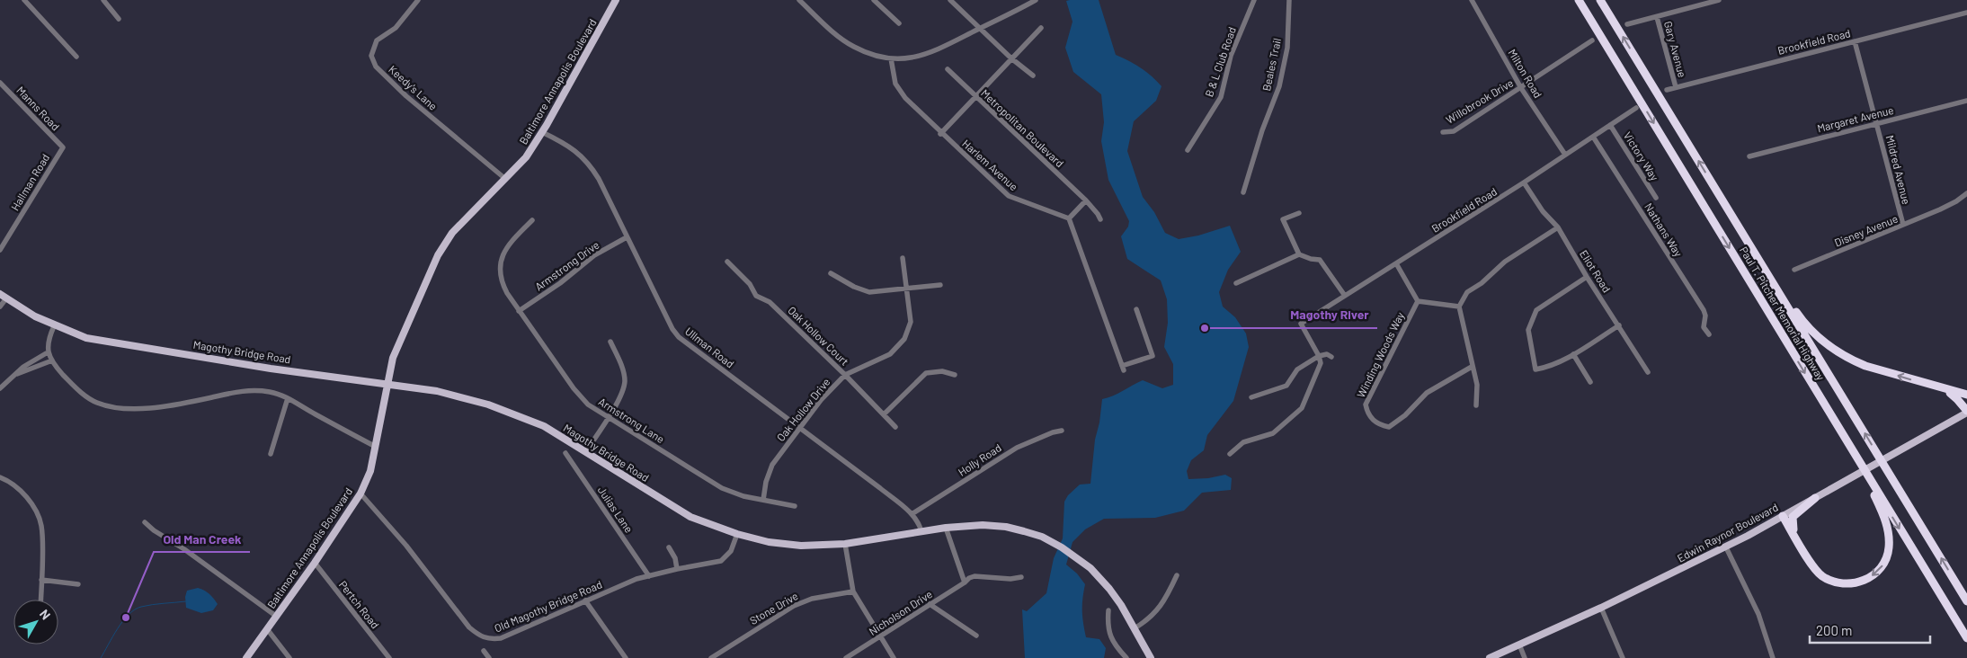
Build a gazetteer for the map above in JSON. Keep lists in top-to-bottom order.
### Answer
{
  "streets": {
    "highway": ["Paul T. Pitcher Memorial Highway"],
    "main road": ["Baltimore Annapolis Boulevard", "Magothy Bridge Road", "Edwin Raynor Boulevard"],
    "street": [
      "Brookfield Road",
      "Gary Avenue",
      "B & L Club Road",
      "Beales Trail",
      "Milton Road",
      "Keedy's Lane",
      "Willobrook Drive",
      "Manns Road",
      "Margaret Avenue",
      "Metropolitan Boulevard",
      "Victory Way",
      "Harlem Avenue",
      "Mildred Avenue",
      "Hallman Road",
      "Nathans Way",
      "Disney Avenue",
      "Armstrong Drive",
      "Eliot Road",
      "Oak Hollow Court",
      "Ullman Road",
      "Winding Woods Way",
      "Oak Hollow Drive",
      "Armstrong Lane",
      "Holly Road",
      "Julias Lane",
      "Pertch Road",
      "Old Magothy Bridge Road",
      "Stone Drive",
      "Nicholson Drive"
    ]
  },
  "crossings": [
    ["Brookfield Road", "Gary Avenue"],
    ["Brookfield Road", "Milton Road"],
    ["Brookfield Road", "Victory Way"],
    ["Brookfield Road", "Mildred Avenue"],
    ["Brookfield Road", "Nathans Way"],
    ["Brookfield Road", "Eliot Road"],
    ["Milton Road", "Willobrook Drive"],
    ["Baltimore Annapolis Boulevard", "Keedy's Lane"],
    ["Baltimore Annapolis Boulevard", "Ullman Road"],
    ["Baltimore Annapolis Boulevard", "Magothy Bridge Road"],
    ["Baltimore Annapolis Boulevard", "Pertch Road"],
    ["Baltimore Annapolis Boulevard", "Old Magothy Bridge Road"],
    ["Manns Road", "Hallman Road"],
    ["Margaret Avenue", "Mildred Avenue"],
    ["Mildred Avenue", "Disney Avenue"],
    ["Armstrong Drive", "Ullman Road"],
    ["Armstrong Drive", "Armstrong Lane"],
    ["Oak Hollow Court", "Oak Hollow Drive"],
    ["Ullman Road", "Magothy Bridge Road"],
    ["Ullman Road", "Oak Hollow Drive"],
    ["Ullman Road", "Holly Road"],
    ["Magothy Bridge Road", "Old Magothy Bridge Road"],
    ["Oak Hollow Drive", "Armstrong Lane"],
    ["Julias Lane", "Old Magothy Bridge Road"]
  ],
  "places": ["Magothy River", "Old Man Creek"],
  "scale_bar": "200 m",
  "north": "top right"
}
